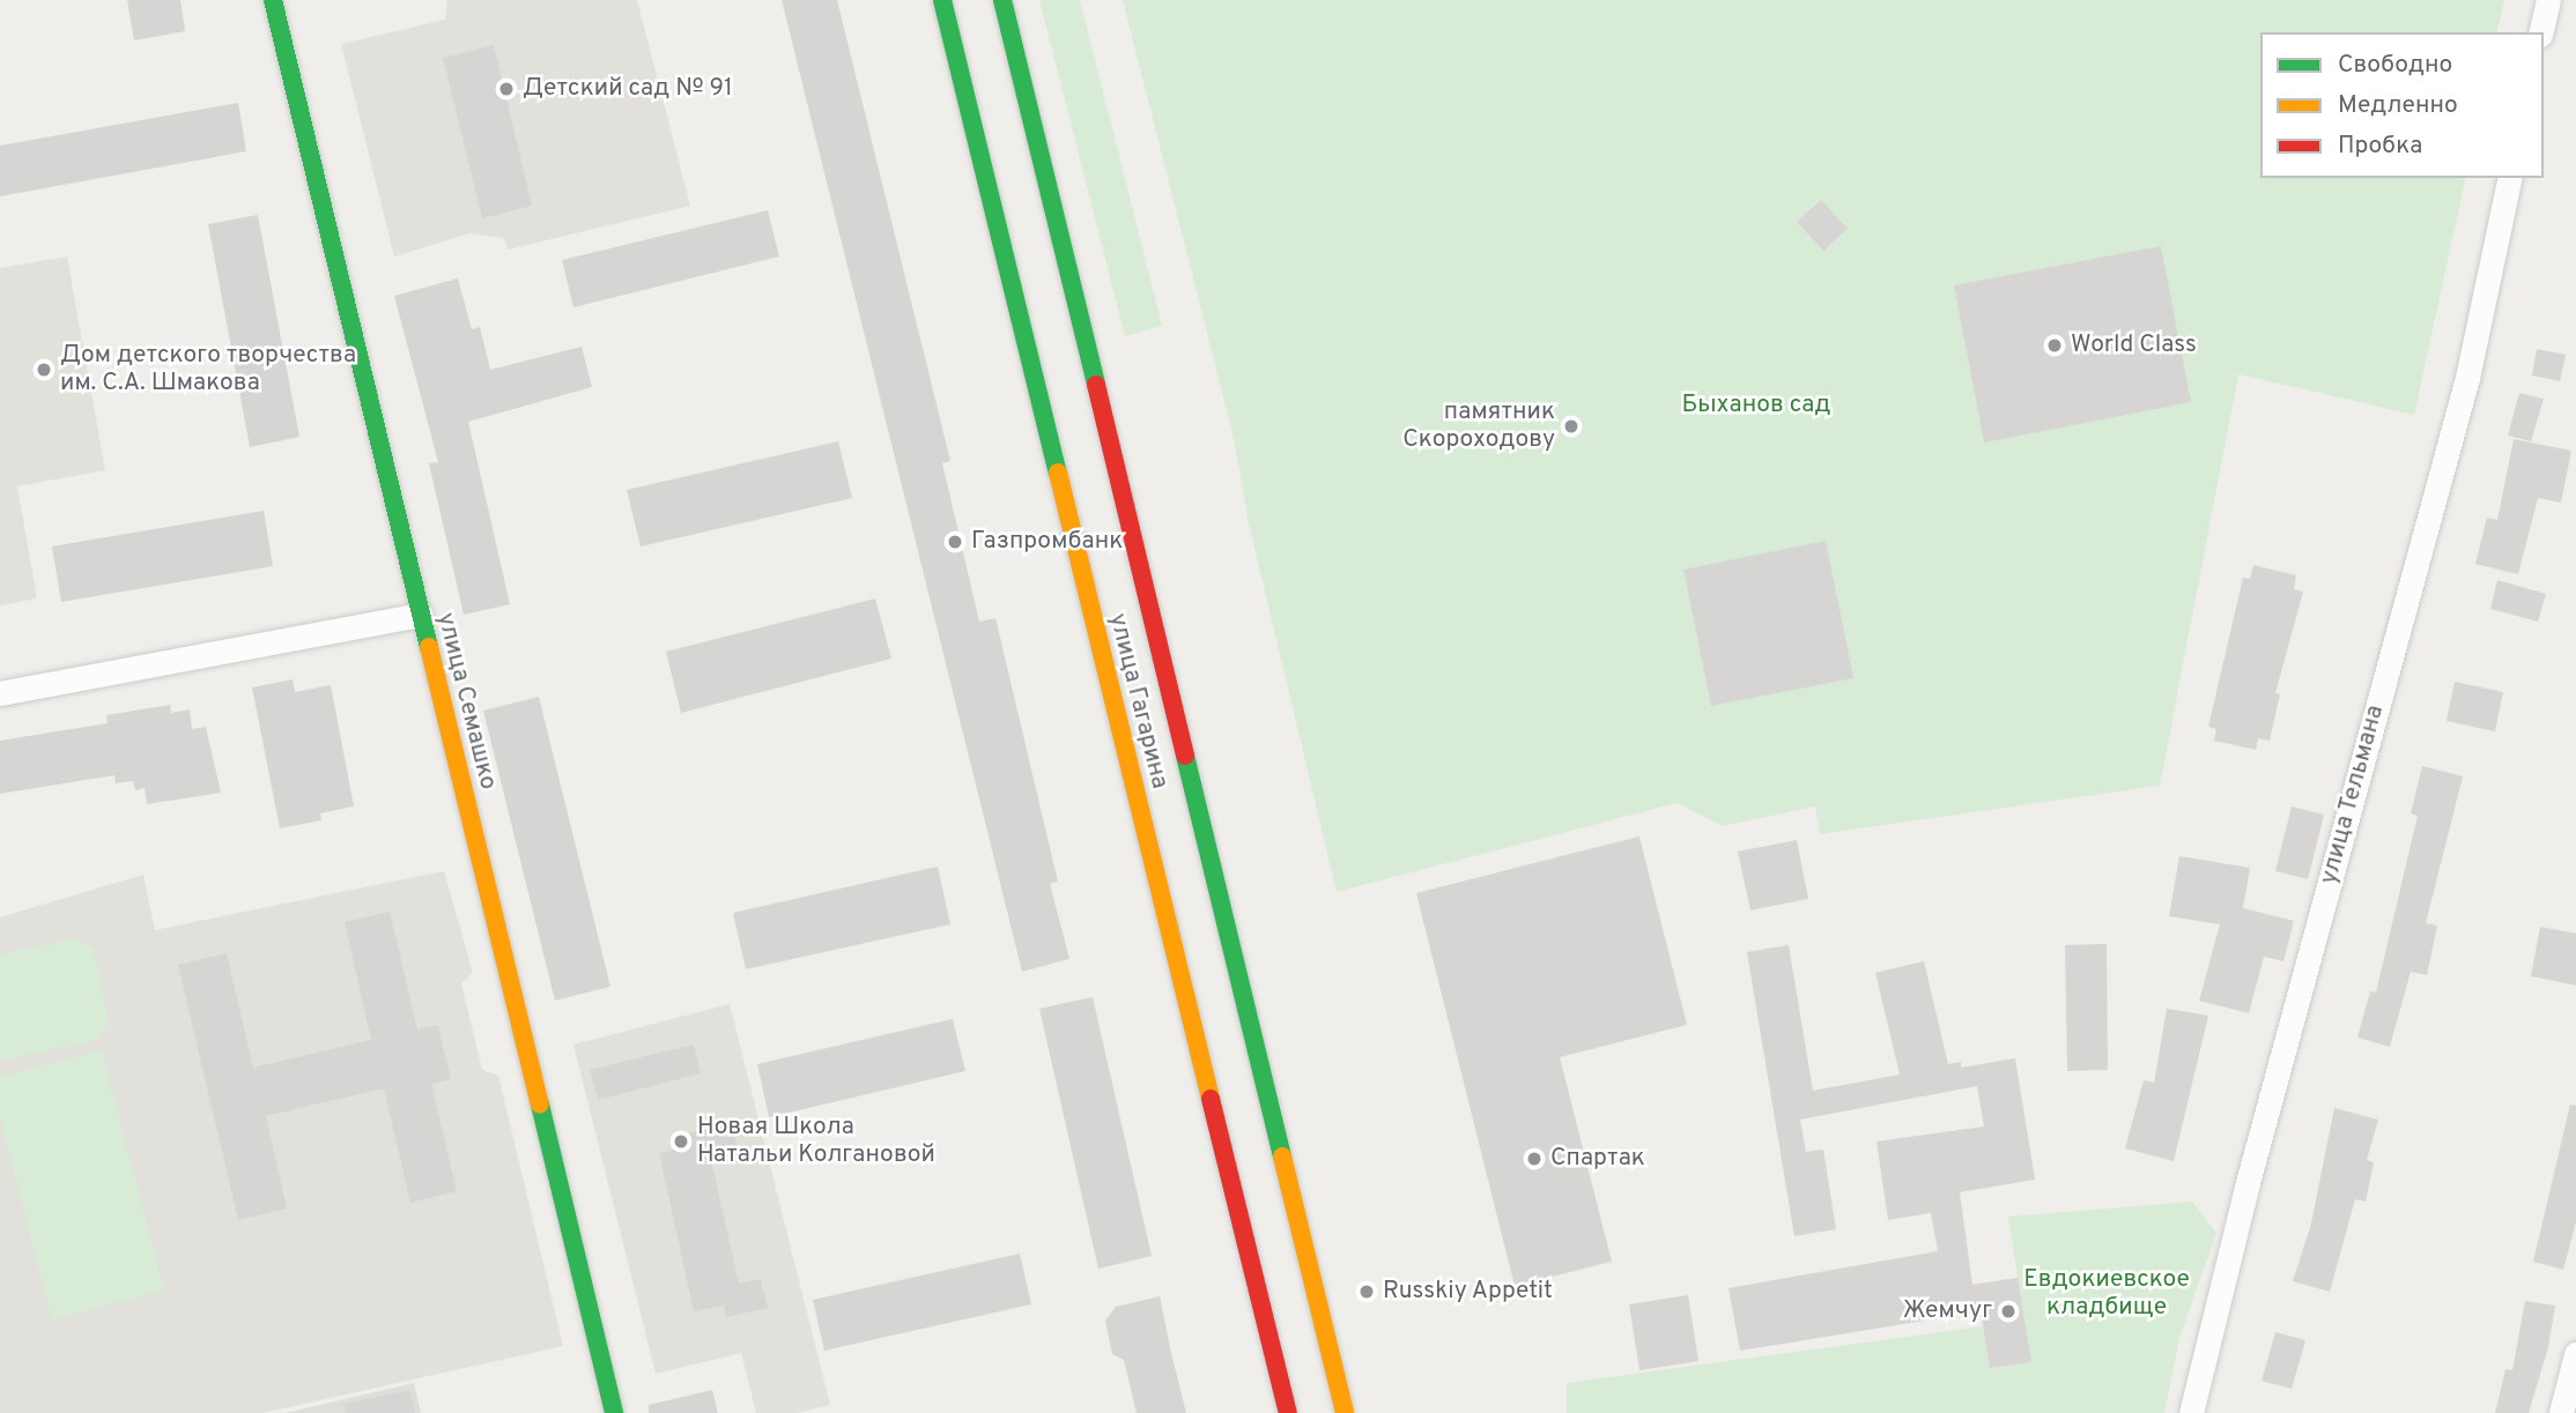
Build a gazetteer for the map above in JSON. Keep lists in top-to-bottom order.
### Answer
{
  "streets": {
    "main road": ["улица Семашко", "улица Гагарина"],
    "street": ["улица Тельмана"]
  },
  "parks": ["Быханов сад", "Евдокиевское кладбище"],
  "places": [
    "Детский сад № 91",
    "World Class",
    "Дом детского творчества им. С.А. Шмакова",
    "памятник Скороходову",
    "Газпромбанк",
    "Новая Школа Натальи Колгановой",
    "Спартак",
    "Russkiy Appetit",
    "Жемчуг"
  ],
  "legend": ["Свободно", "Медленно", "Пробка"]
}
